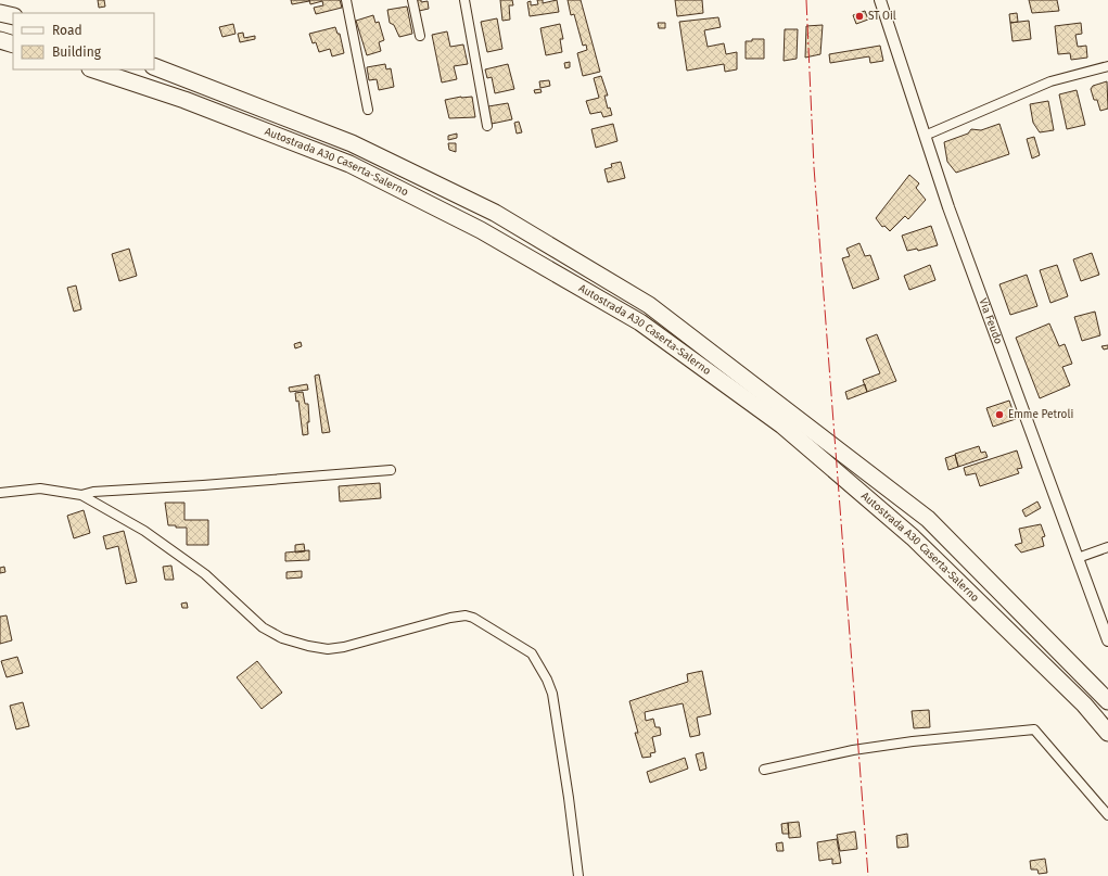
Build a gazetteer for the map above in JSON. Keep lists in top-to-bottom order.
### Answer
{
  "streets": {
    "highway": ["Autostrada A30 Caserta-Salerno"],
    "street": ["Via Feudo"]
  },
  "places": ["ST Oil", "Emme Petroli"],
  "legend": ["Road", "Building"]
}
